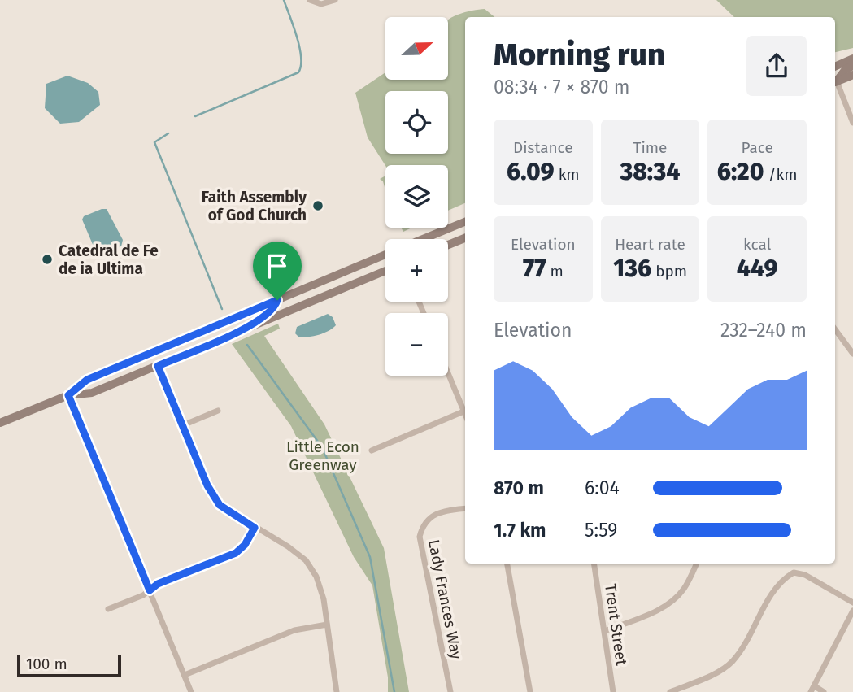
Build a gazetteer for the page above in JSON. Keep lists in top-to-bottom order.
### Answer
{
  "streets": {
    "street": ["Lady Frances Way", "Trent Street"]
  },
  "parks": ["Little Econ Greenway"],
  "places": ["Faith Assembly of God Church", "Catedral de Fe de ia Ultima"],
  "scale_bar": "100 m",
  "north": "right",
  "page": {
    "map_buttons": ["+", "−"],
    "heading": ["Morning run", "08:34 · 7 × 870 m"],
    "stats": [
      ["Distance", "6.09 km"],
      ["Time", "38:34"],
      ["Pace", "6:20 /km"],
      ["Elevation", "77 m"],
      ["Heart rate", "136 bpm"],
      ["kcal", "449"]
    ],
    "chart": ["Elevation", "232–240 m"],
    "list": [
      {
        "name": "870 m",
        "note": "6:04"
      },
      {
        "name": "1.7 km",
        "note": "5:59"
      }
    ],
    "scale": "100 m"
  }
}
